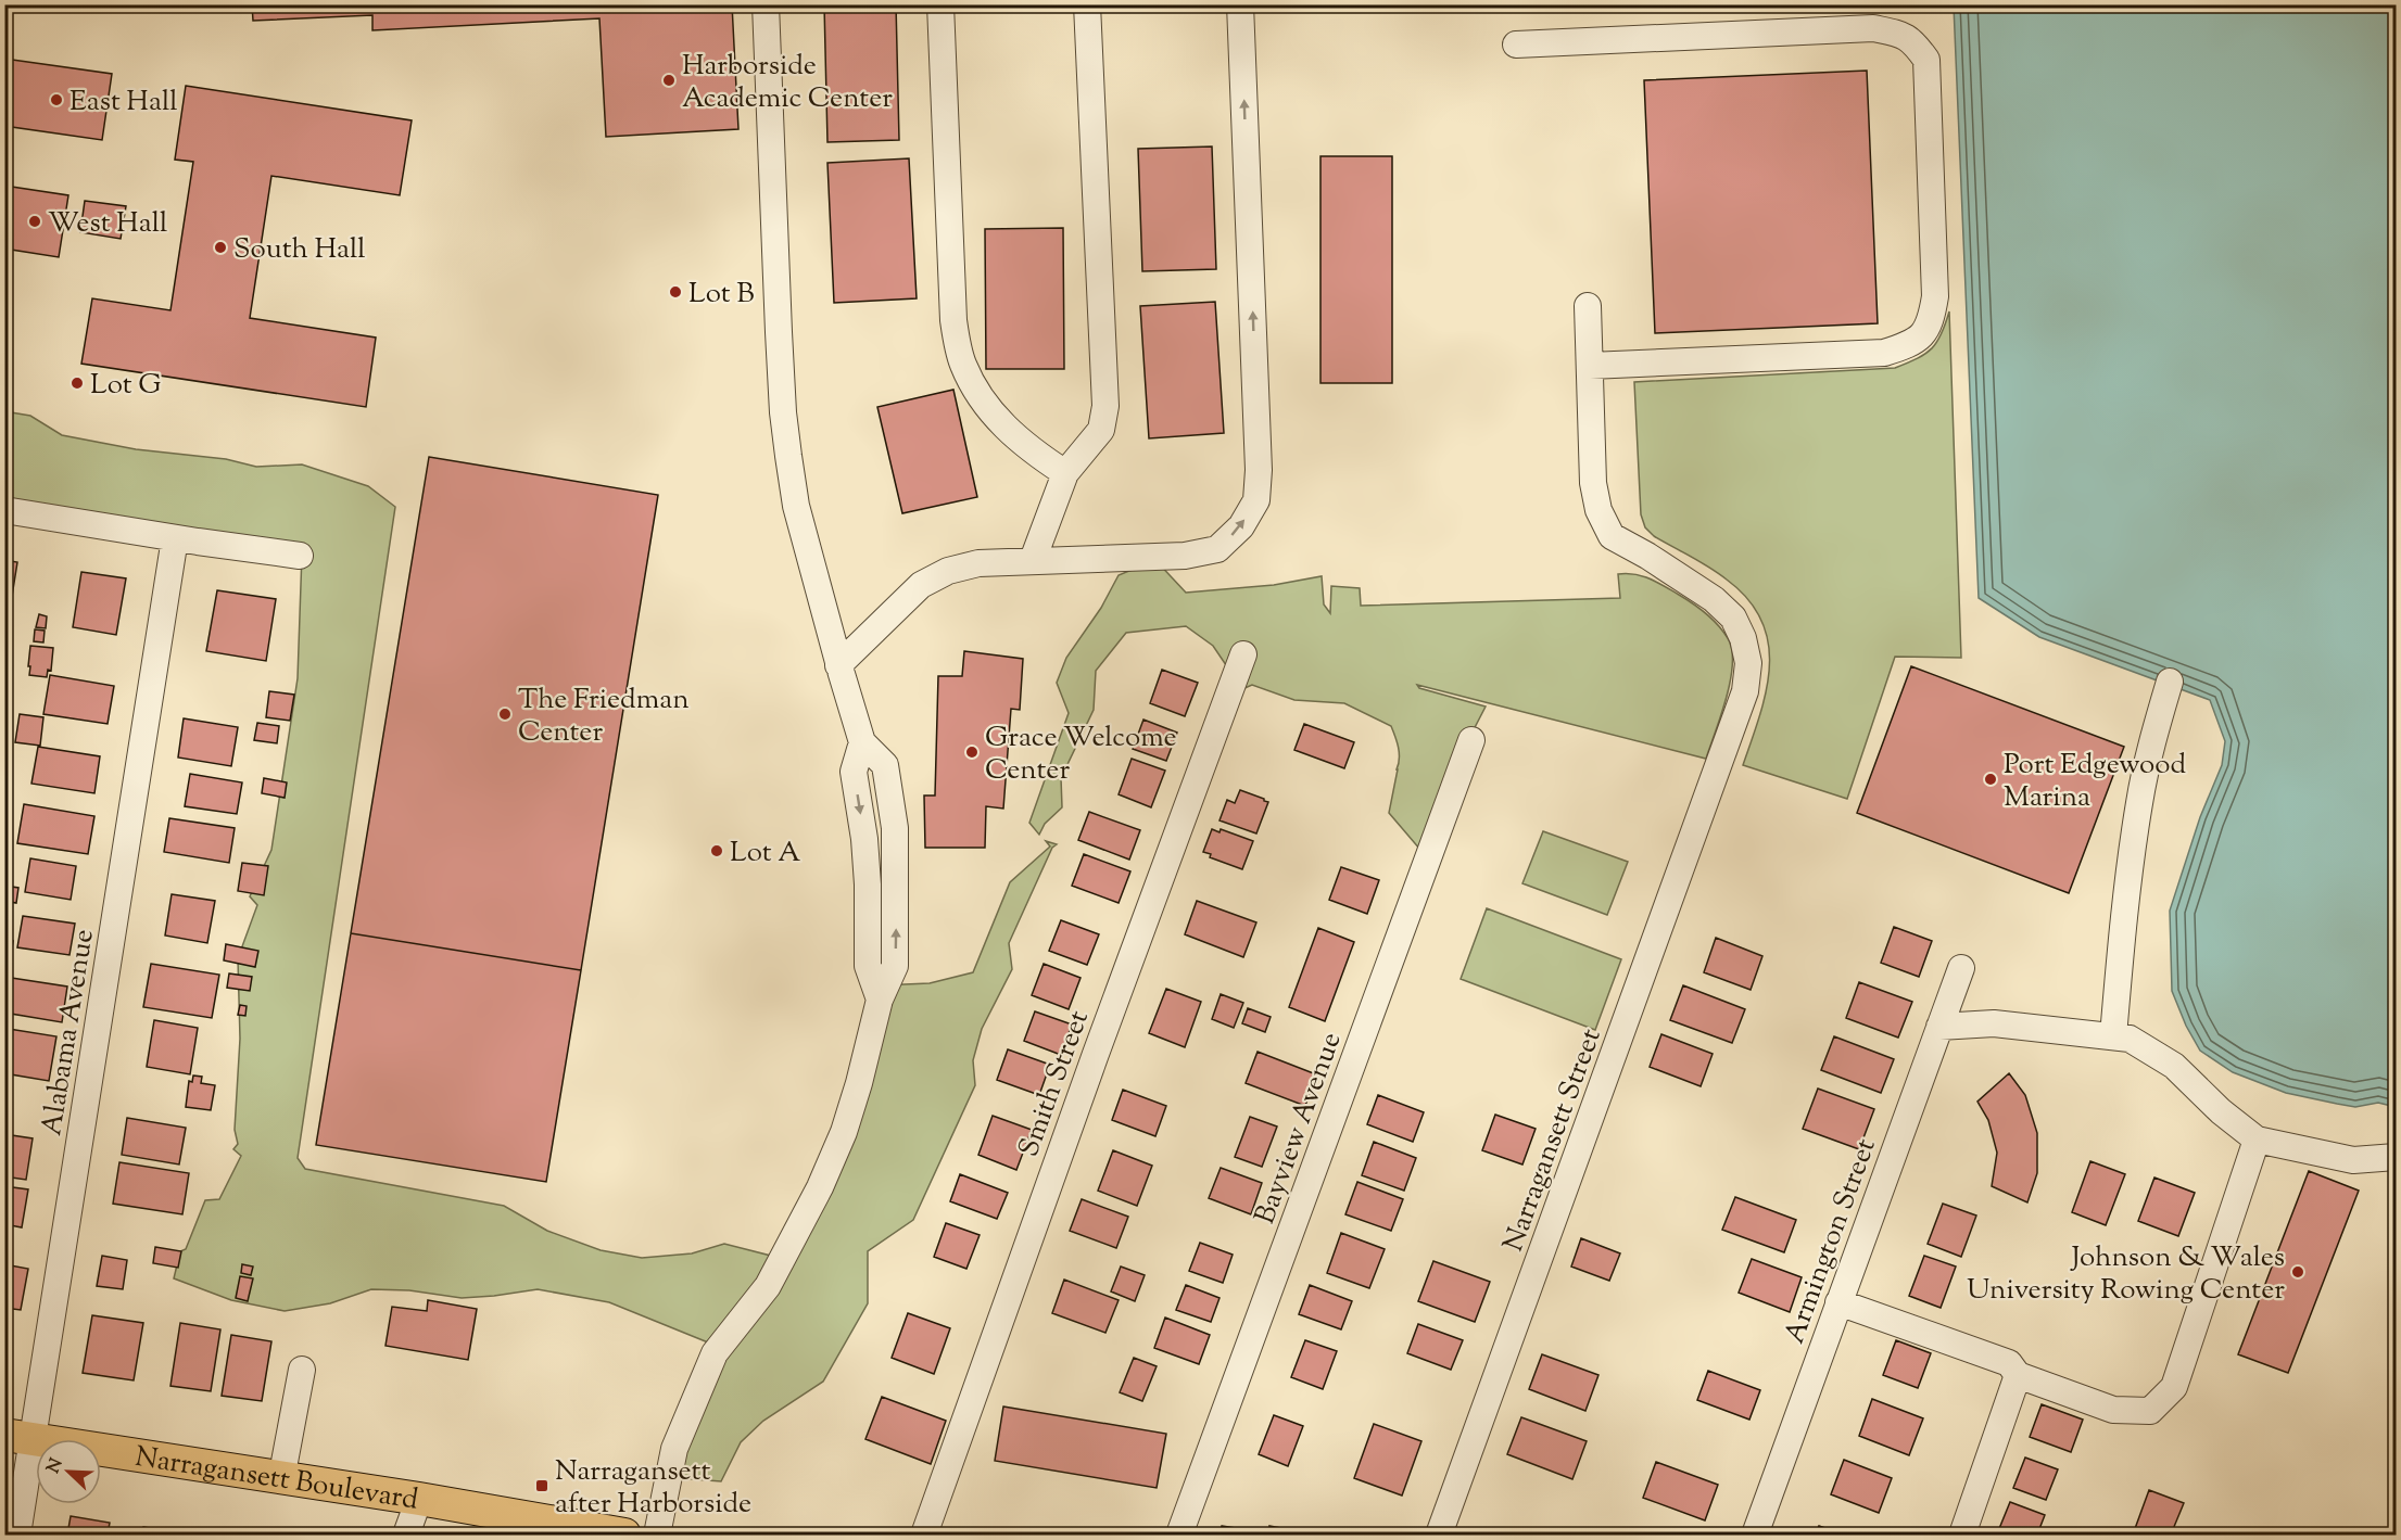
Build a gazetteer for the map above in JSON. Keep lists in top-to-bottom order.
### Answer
{
  "streets": {
    "main road": ["Narragansett Boulevard"],
    "street": [
      "Alabama Avenue",
      "Smith Street",
      "Bayview Avenue",
      "Narragansett Street",
      "Armington Street"
    ]
  },
  "crossings": [
    ["Alabama Avenue", "Narragansett Boulevard"]
  ],
  "places": {
    "other": [
      "Harborside Academic Center",
      "East Hall",
      "West Hall",
      "South Hall",
      "Lot B",
      "Lot G",
      "The Friedman Center",
      "Grace Welcome Center",
      "Port Edgewood Marina",
      "Lot A",
      "Johnson & Wales University Rowing Center"
    ],
    "transit": ["Narragansett after Harborside"]
  },
  "north": "top left"
}
